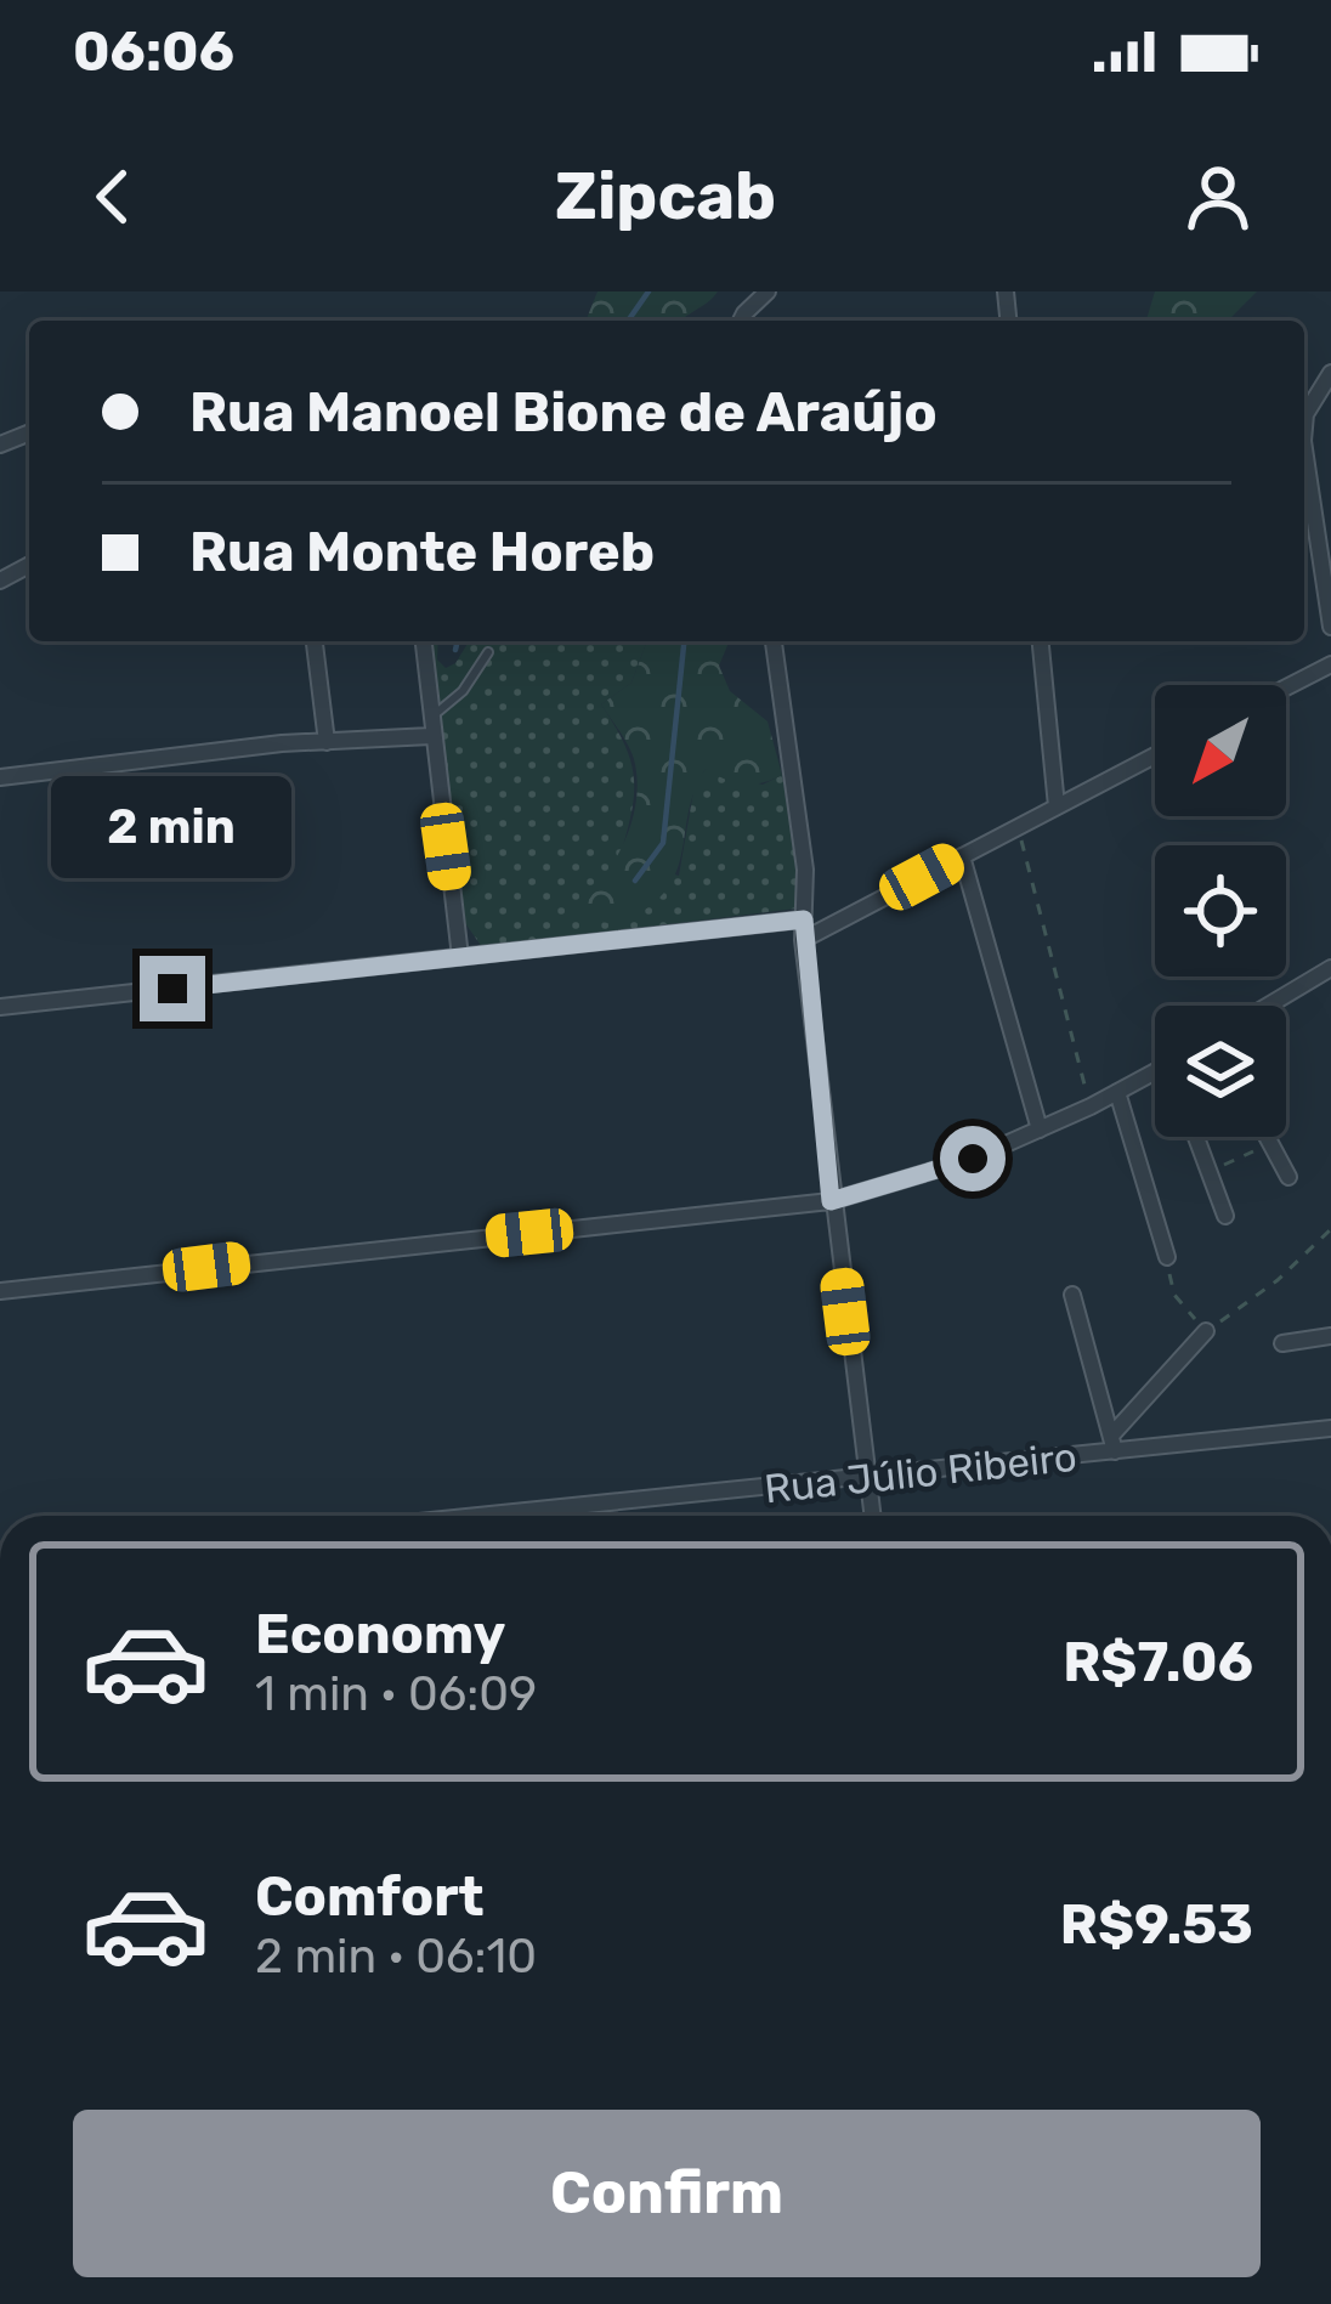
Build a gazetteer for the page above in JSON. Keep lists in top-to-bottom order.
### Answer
{
  "streets": {
    "street": ["Rua Júlio Ribeiro"]
  },
  "north": "bottom left",
  "page": {
    "status": "06:06",
    "header": "Zipcab",
    "banner": ["Rua Manoel Bione de Araújo", "Rua Monte Horeb"],
    "bubble": "2 min",
    "list": [
      {
        "name": "Economy",
        "note": "1 min · 06:09",
        "value": "R$7.06"
      },
      {
        "name": "Comfort",
        "note": "2 min · 06:10",
        "value": "R$9.53"
      }
    ],
    "buttons": "Confirm"
  }
}
